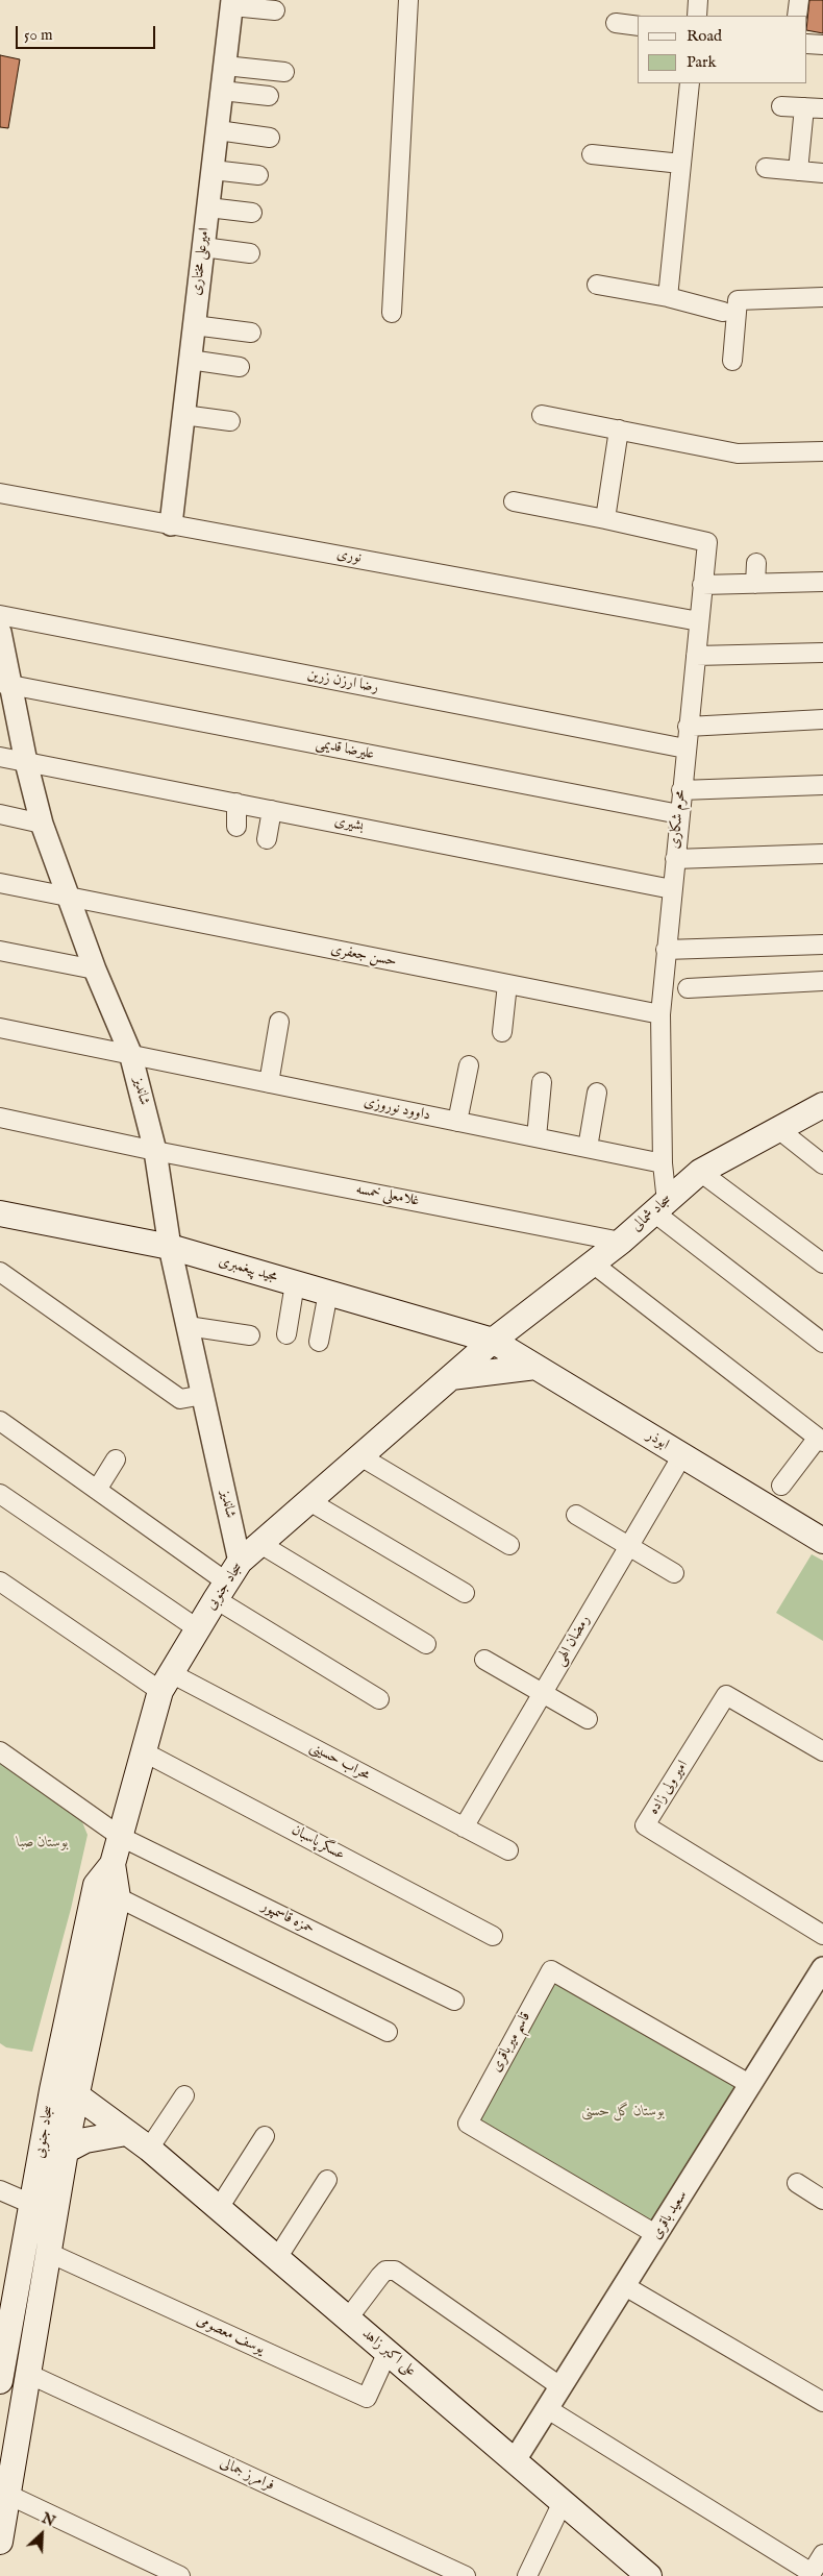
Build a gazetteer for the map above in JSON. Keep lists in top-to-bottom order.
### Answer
{
  "streets": {
    "main road": [
      "سجاد شمالی",
      "مجید پیغمبری",
      "ابوذر",
      "سجاد جنوبی",
      "علی اکبر زاهد"
    ],
    "street": [
      "امیرعلی مختاری",
      "نوری",
      "رضا ارزن زرین",
      "علیرضا قدیمی",
      "محرم شکاری",
      "بشیری",
      "حسن جعفری",
      "شاندیز",
      "داوود نوروزی",
      "غلامعلی خمسه",
      "رمضان الهی",
      "محراب حسینی",
      "امیر ولی زاده",
      "عسگر پاسبان",
      "حمزه قاسمپور",
      "قاسم میرباقری",
      "سعید باقری",
      "یوسف معصومی",
      "فرامرز جمالی"
    ]
  },
  "crossings": [
    ["امیرعلی مختاری", "نوری"],
    ["نوری", "محرم شکاری"],
    ["رضا ارزن زرین", "محرم شکاری"],
    ["علیرضا قدیمی", "محرم شکاری"],
    ["علیرضا قدیمی", "شاندیز"],
    ["محرم شکاری", "بشیری"],
    ["محرم شکاری", "حسن جعفری"],
    ["محرم شکاری", "داوود نوروزی"],
    ["محرم شکاری", "سجاد شمالی"],
    ["بشیری", "شاندیز"],
    ["حسن جعفری", "شاندیز"],
    ["شاندیز", "داوود نوروزی"],
    ["شاندیز", "غلامعلی خمسه"],
    ["شاندیز", "مجید پیغمبری"],
    ["شاندیز", "سجاد جنوبی"],
    ["غلامعلی خمسه", "سجاد شمالی"],
    ["سجاد شمالی", "مجید پیغمبری"],
    ["سجاد شمالی", "ابوذر"],
    ["سجاد شمالی", "سجاد جنوبی"],
    ["مجید پیغمبری", "ابوذر"],
    ["مجید پیغمبری", "سجاد جنوبی"],
    ["ابوذر", "سجاد جنوبی"],
    ["ابوذر", "رمضان الهی"],
    ["سجاد جنوبی", "محراب حسینی"],
    ["سجاد جنوبی", "عسگر پاسبان"],
    ["سجاد جنوبی", "حمزه قاسمپور"],
    ["سجاد جنوبی", "یوسف معصومی"],
    ["سجاد جنوبی", "علی اکبر زاهد"],
    ["سجاد جنوبی", "فرامرز جمالی"],
    ["رمضان الهی", "محراب حسینی"],
    ["قاسم میرباقری", "سعید باقری"],
    ["سعید باقری", "علی اکبر زاهد"],
    ["یوسف معصومی", "علی اکبر زاهد"]
  ],
  "parks": ["بوستان صبا", "بوستان گل حسنی"],
  "legend": ["Road", "Park"],
  "scale_bar": "50 m",
  "north": "top right"
}
